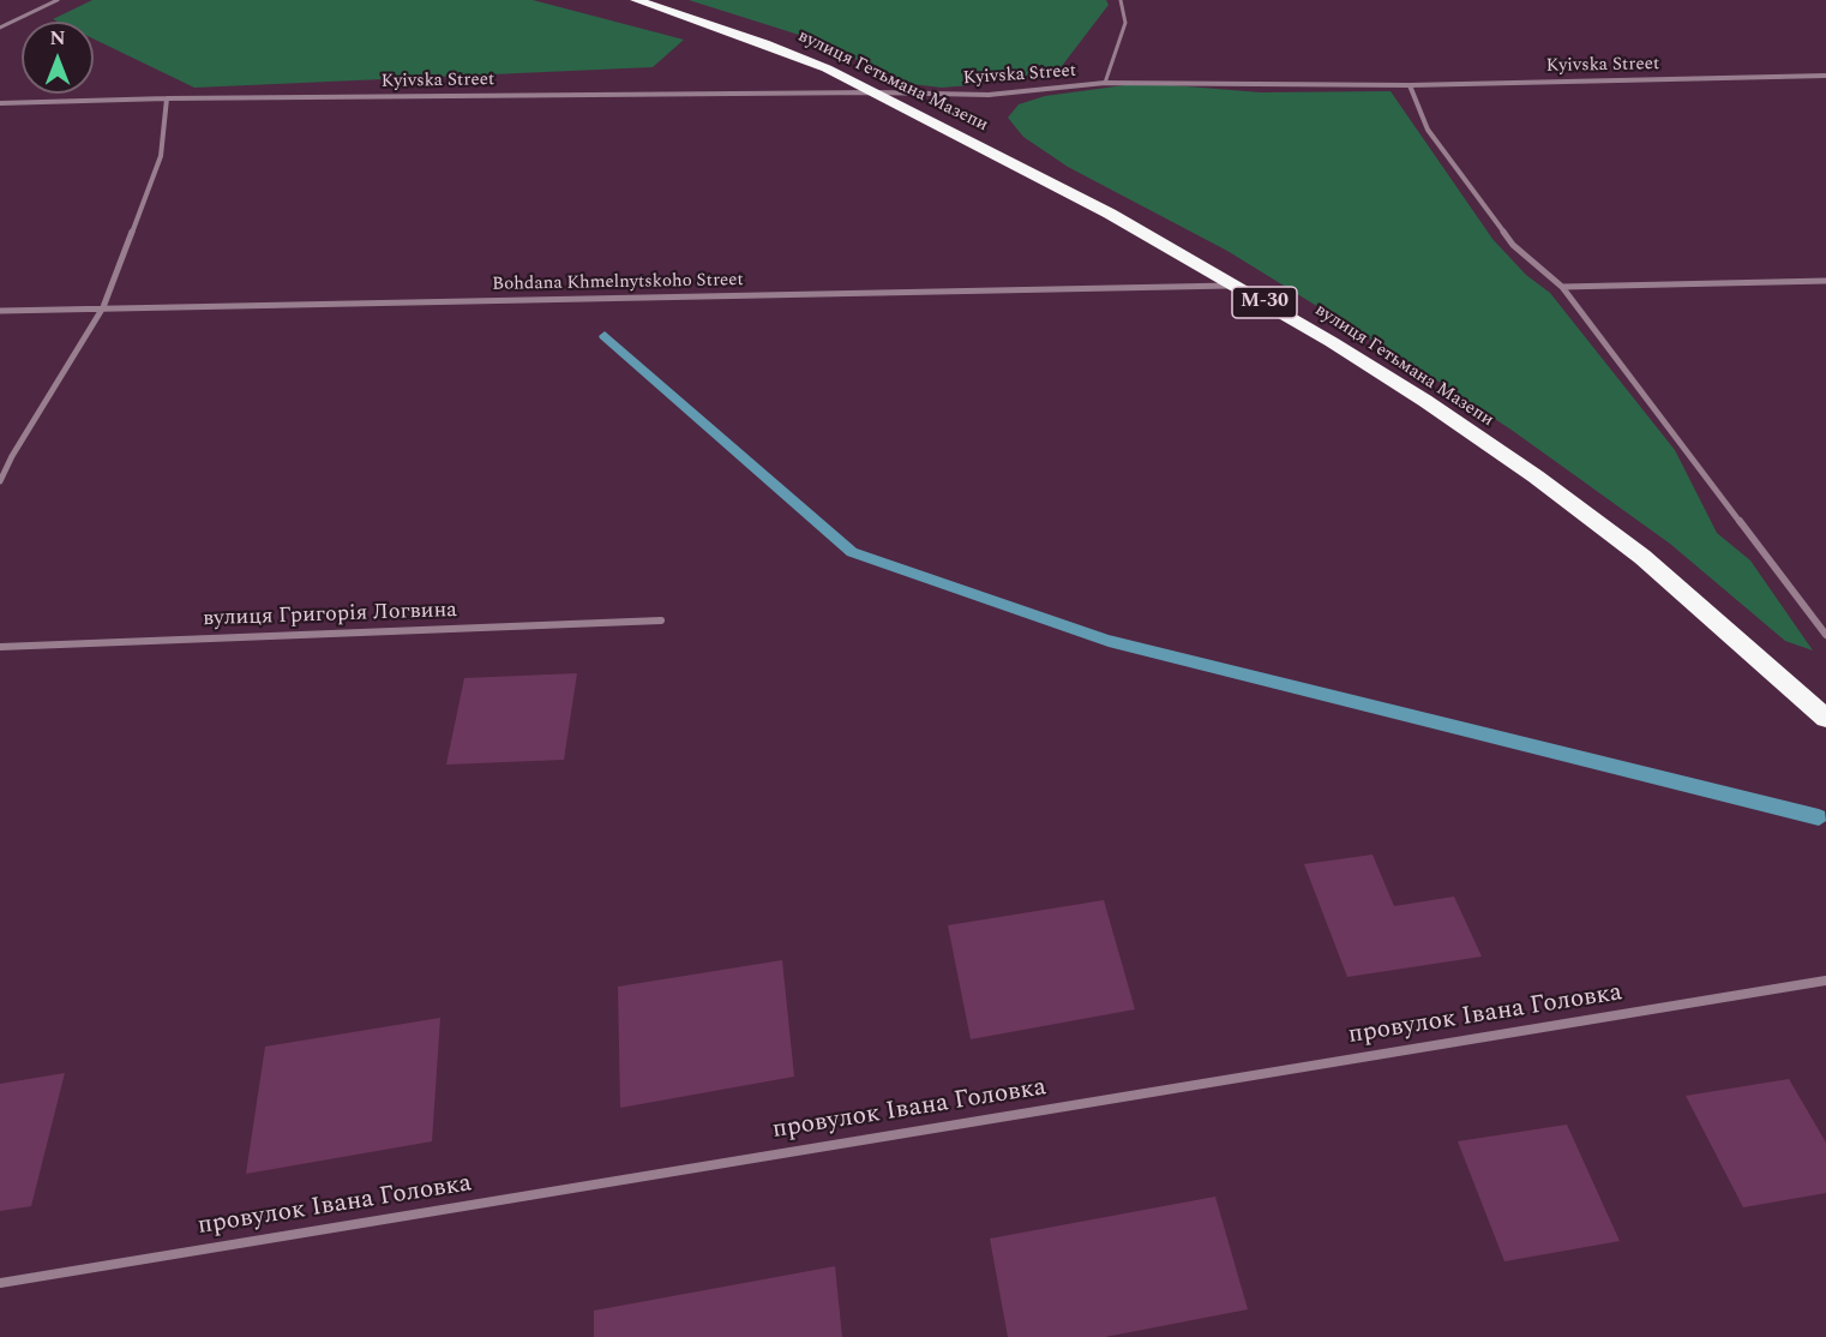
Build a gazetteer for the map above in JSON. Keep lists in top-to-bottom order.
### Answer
{
  "streets": {
    "highway": ["вулиця Гетьмана Мазепи", "М-30"],
    "street": [
      "Kyivska Street",
      "Bohdana Khmelnytskoho Street",
      "вулиця Григорія Логвина",
      "провулок Івана Головка"
    ]
  },
  "crossings": [
    ["Kyivska Street", "вулиця Гетьмана Мазепи"],
    ["вулиця Гетьмана Мазепи", "Bohdana Khmelnytskoho Street"]
  ],
  "north": "top"
}
